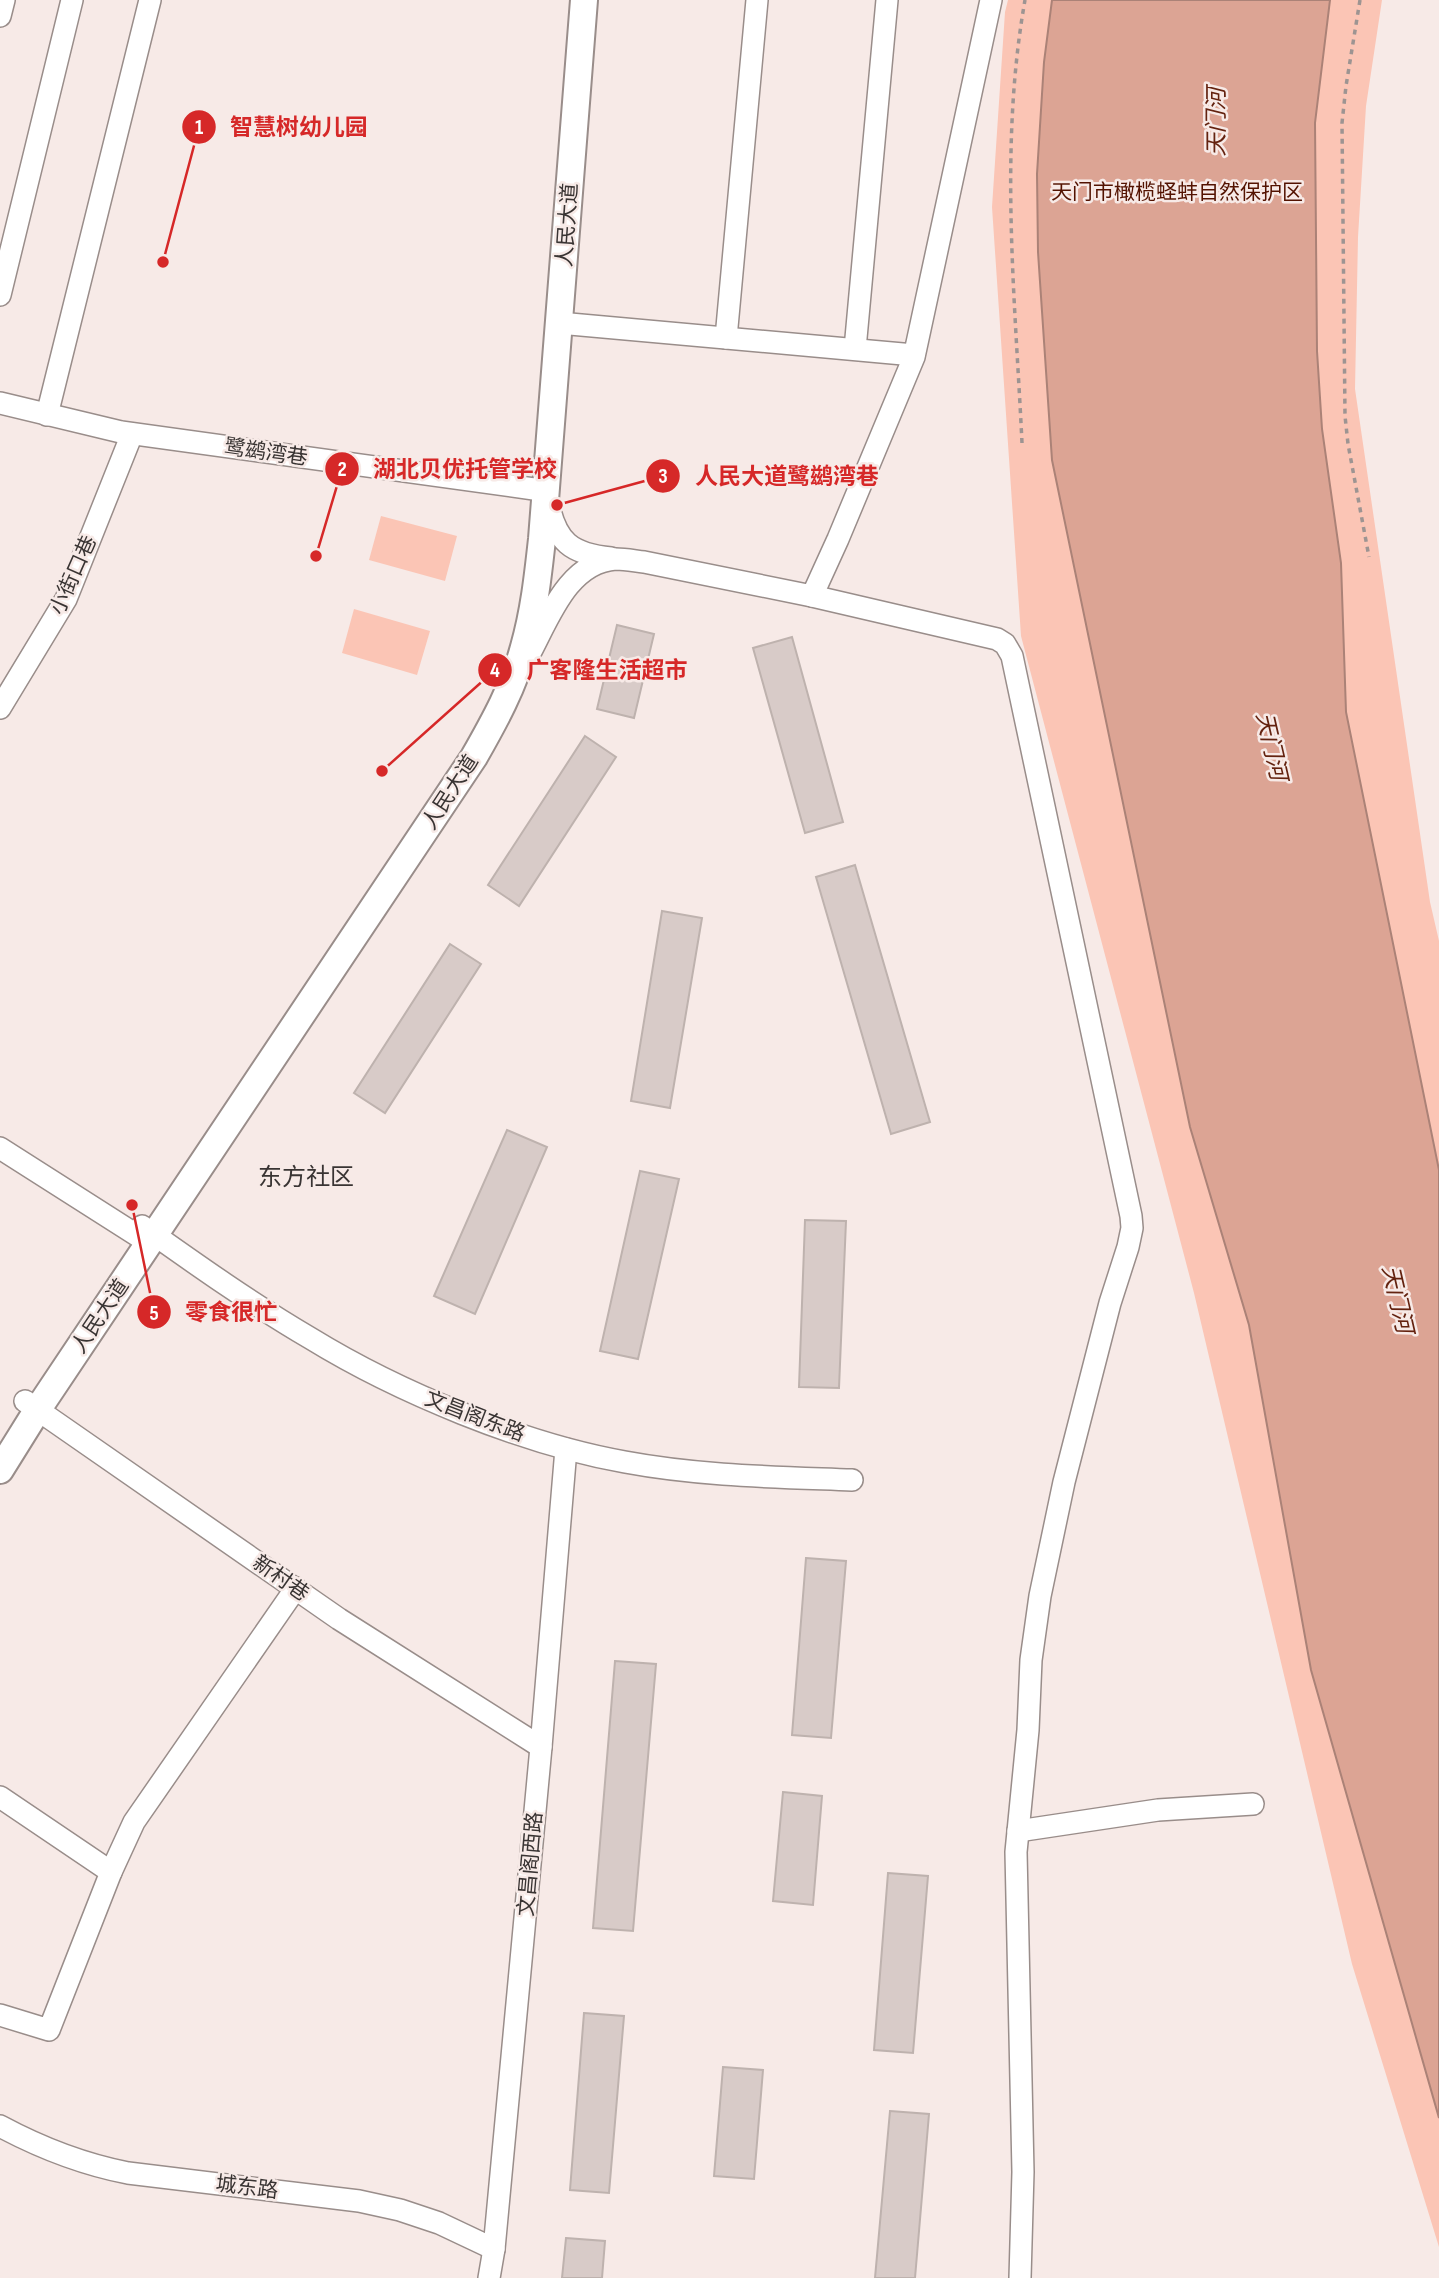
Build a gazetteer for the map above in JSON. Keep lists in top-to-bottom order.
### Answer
{
  "streets": {
    "main road": ["人民大道"],
    "street": [
      "鹭鹚湾巷",
      "小街口巷",
      "文昌阁东路",
      "新村巷",
      "文昌阁西路",
      "城东路"
    ]
  },
  "crossings": [
    ["人民大道", "鹭鹚湾巷"],
    ["人民大道", "文昌阁东路"],
    ["人民大道", "新村巷"],
    ["鹭鹚湾巷", "小街口巷"],
    ["文昌阁东路", "文昌阁西路"],
    ["新村巷", "文昌阁西路"],
    ["文昌阁西路", "城东路"]
  ],
  "districts": ["东方社区"],
  "water": ["天门河"],
  "parks": ["天门市橄榄蛏蚌自然保护区"],
  "places": [
    "智慧树幼儿园",
    "人民大道鹭鹚湾巷",
    "湖北贝优托管学校",
    "广客隆生活超市",
    "零食很忙"
  ]
}
